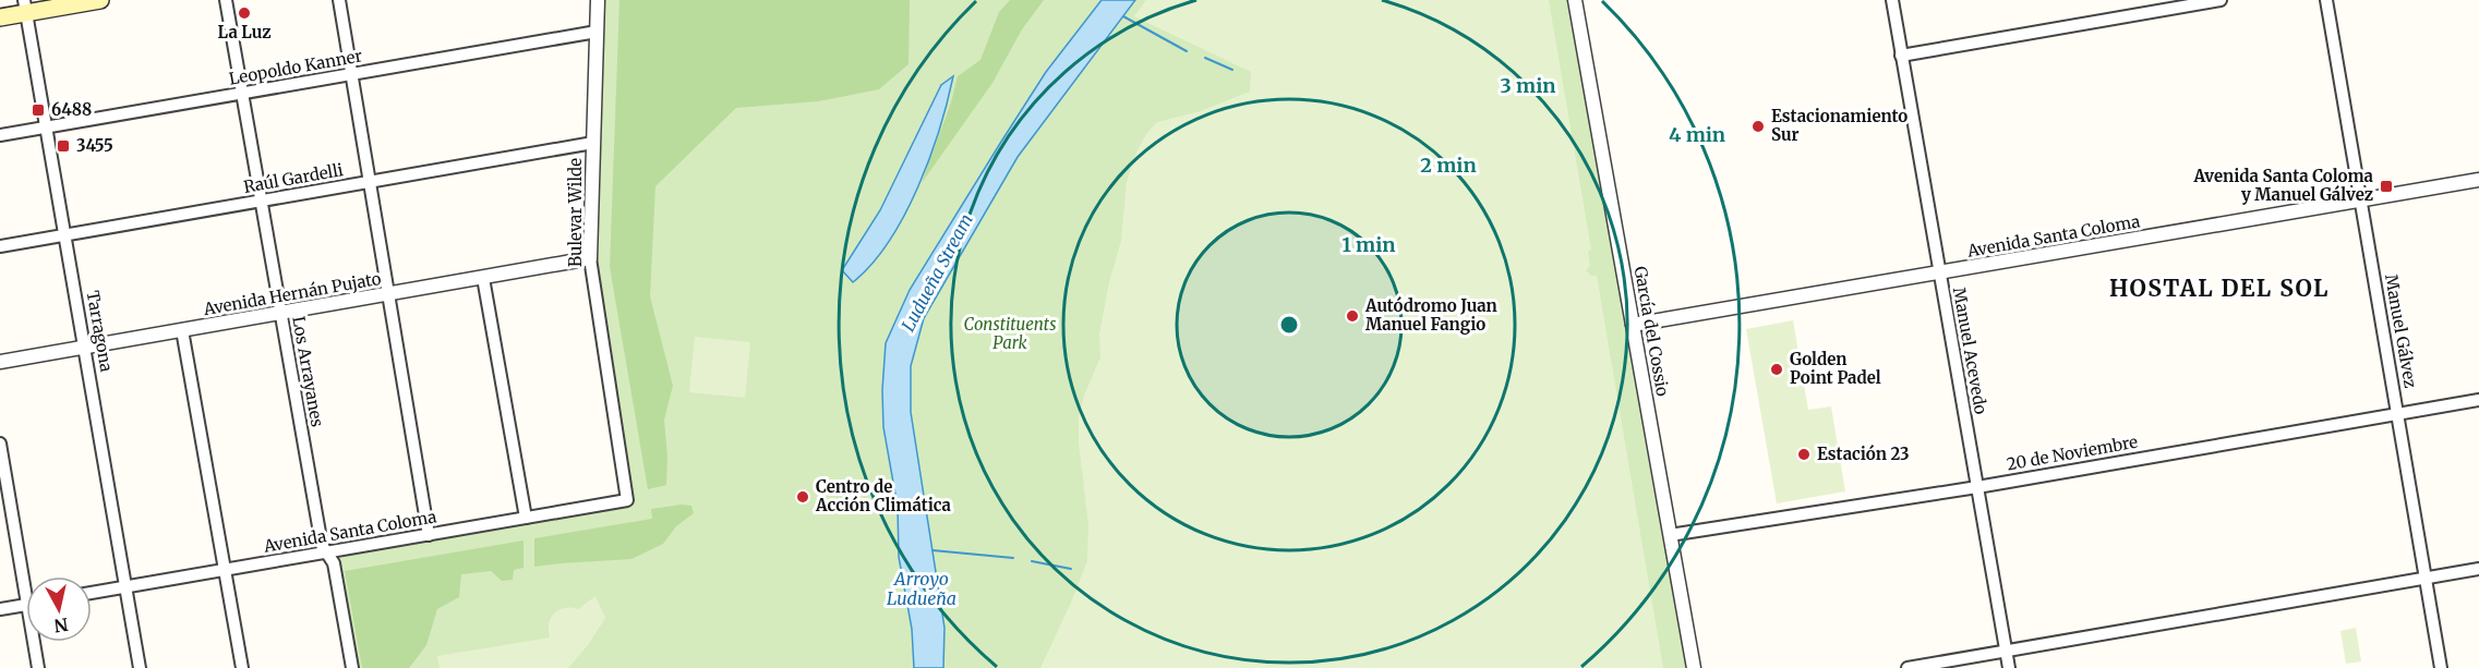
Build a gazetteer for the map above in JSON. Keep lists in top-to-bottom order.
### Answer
{
  "streets": {
    "street": [
      "Leopoldo Kanner",
      "Raúl Gardelli",
      "Bulevar Wilde",
      "Avenida Santa Coloma",
      "Avenida Hernán Pujato",
      "Tarragona",
      "García del Cossio",
      "Manuel Gálvez",
      "Manuel Acevedo",
      "Los Arrayanes",
      "20 de Noviembre"
    ]
  },
  "crossings": [
    ["Leopoldo Kanner", "Bulevar Wilde"],
    ["Leopoldo Kanner", "Tarragona"],
    ["Leopoldo Kanner", "Los Arrayanes"],
    ["Raúl Gardelli", "Bulevar Wilde"],
    ["Raúl Gardelli", "Tarragona"],
    ["Raúl Gardelli", "Los Arrayanes"],
    ["Bulevar Wilde", "Avenida Santa Coloma"],
    ["Bulevar Wilde", "Avenida Hernán Pujato"],
    ["Avenida Santa Coloma", "Tarragona"],
    ["Avenida Santa Coloma", "García del Cossio"],
    ["Avenida Santa Coloma", "Manuel Gálvez"],
    ["Avenida Santa Coloma", "Manuel Acevedo"],
    ["Avenida Santa Coloma", "Los Arrayanes"],
    ["Avenida Hernán Pujato", "Tarragona"],
    ["Avenida Hernán Pujato", "Los Arrayanes"],
    ["García del Cossio", "20 de Noviembre"],
    ["Manuel Gálvez", "20 de Noviembre"],
    ["Manuel Acevedo", "20 de Noviembre"]
  ],
  "districts": ["HOSTAL DEL SOL"],
  "water": ["Ludueña Stream", "Arroyo Ludueña"],
  "parks": ["Constituents Park"],
  "places": {
    "other": [
      "La Luz",
      "Estacionamiento Sur",
      "Autódromo Juan Manuel Fangio",
      "Golden Point Padel",
      "Estación 23",
      "Centro de Acción Climática"
    ],
    "transit": ["6488", "3455", "Avenida Santa Coloma y Manuel Gálvez"]
  },
  "north": "bottom",
  "rings": [
    "3 min",
    "4 min",
    "2 min",
    "1 min"
  ]
}
